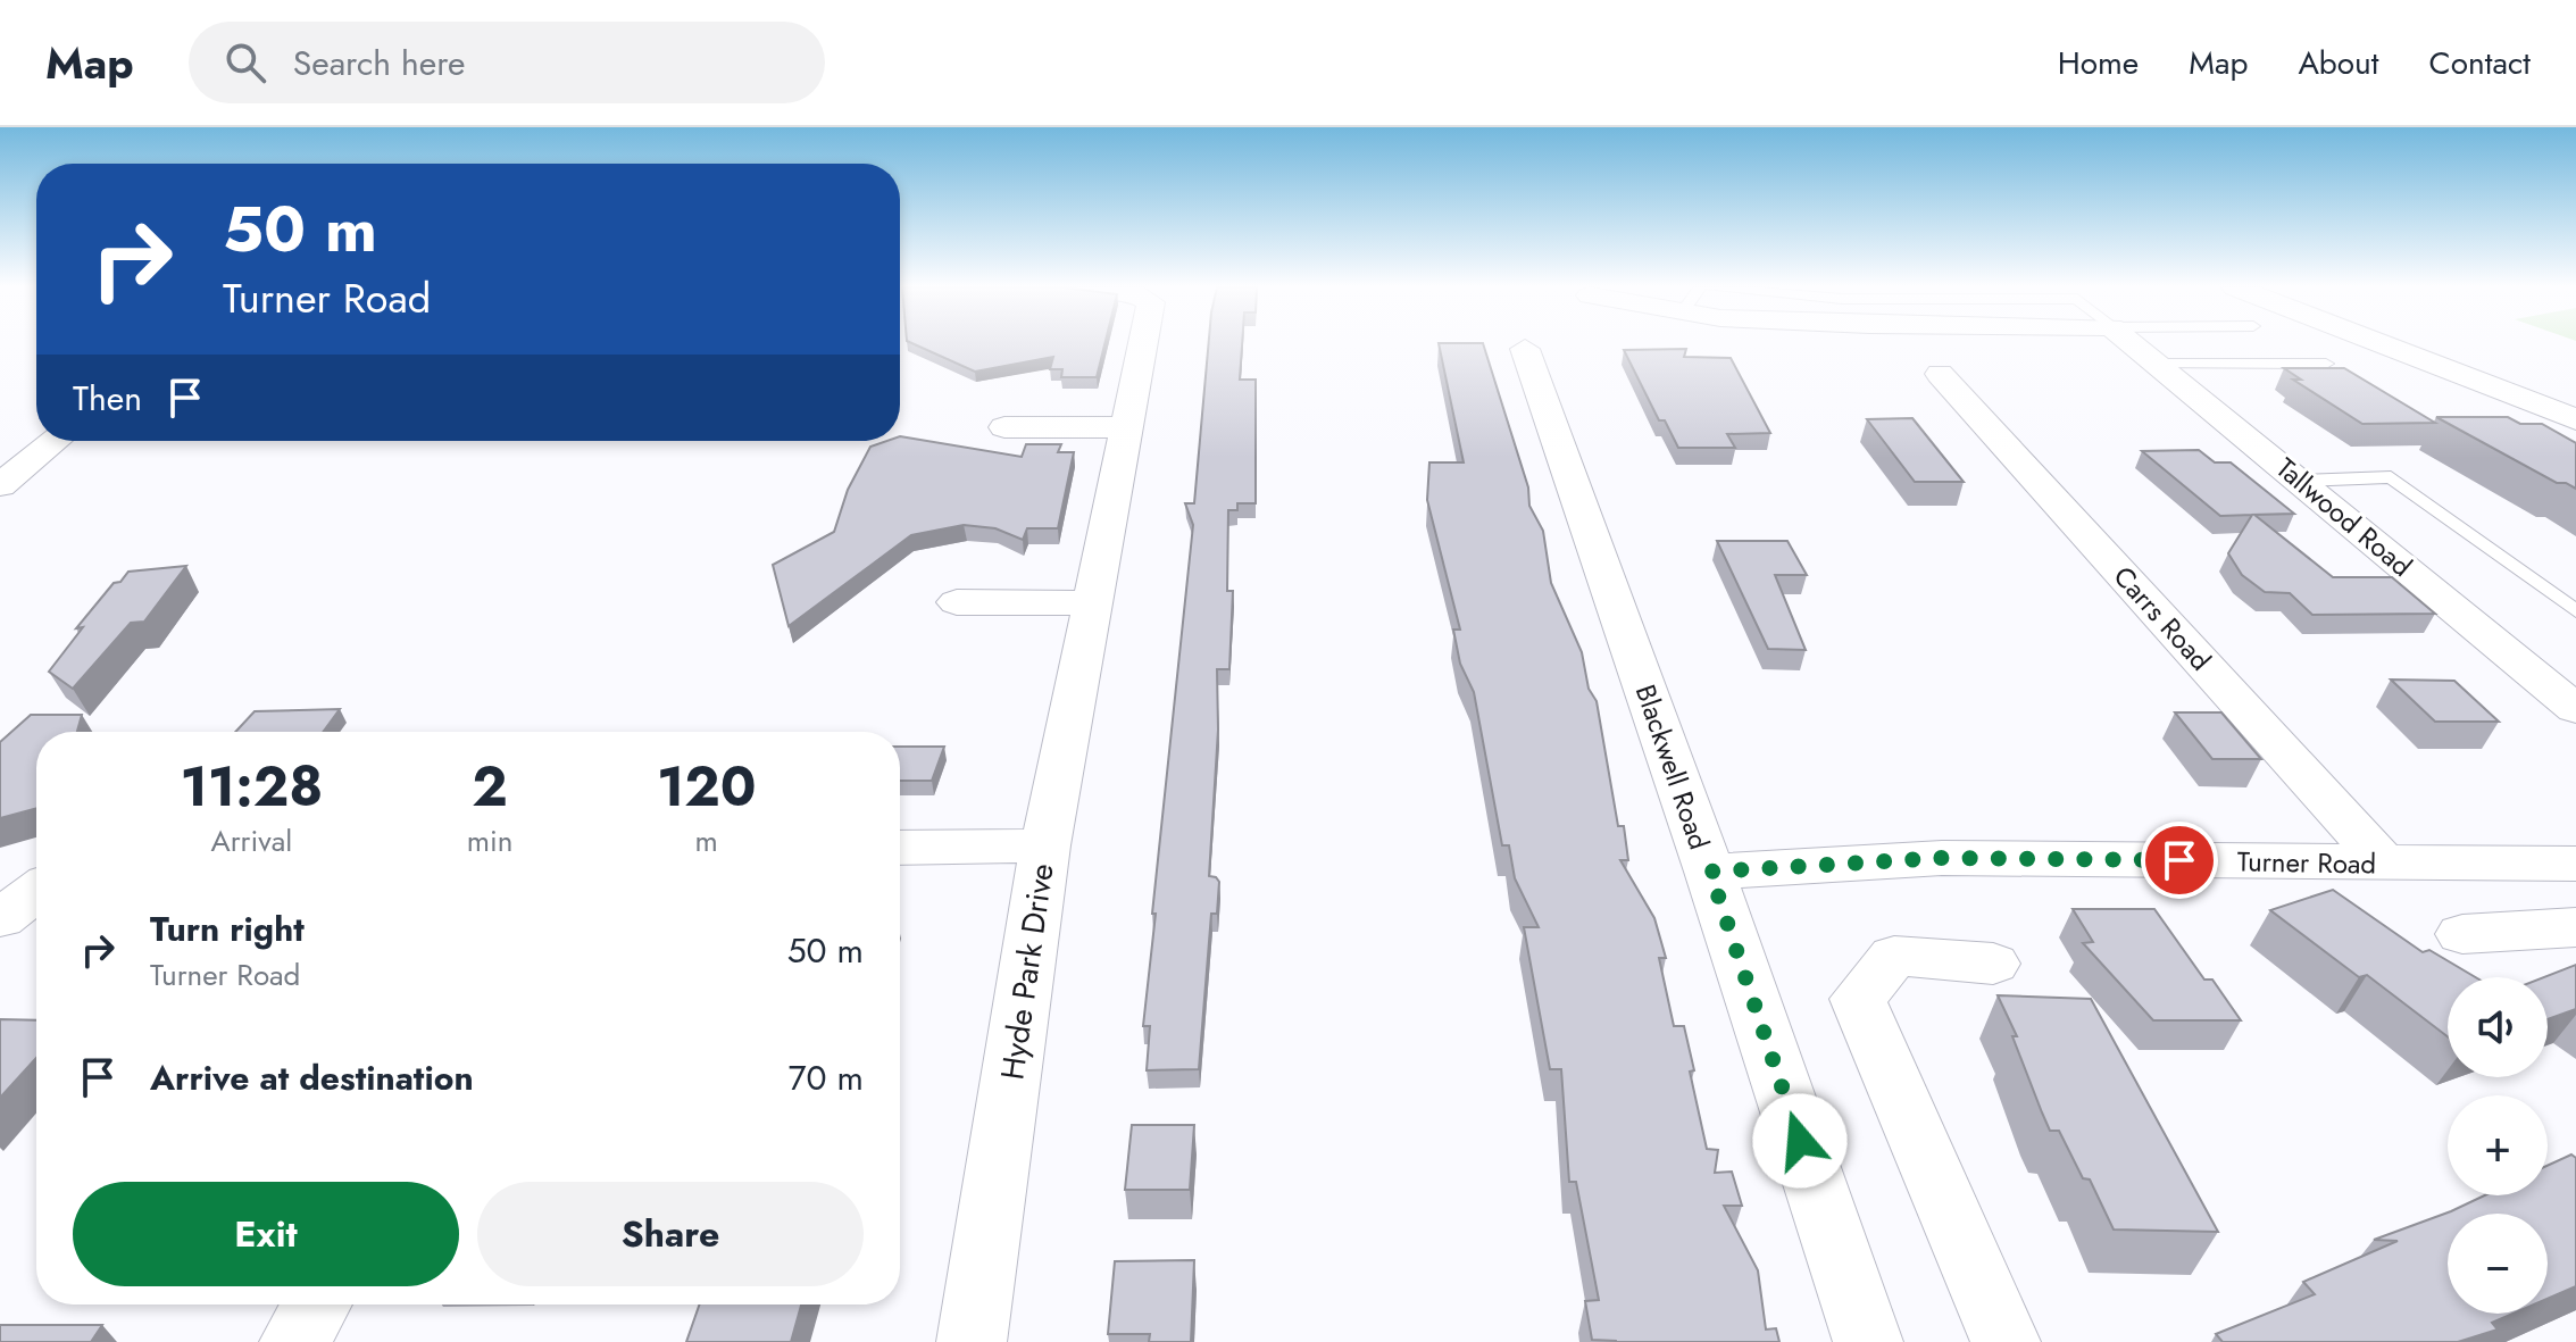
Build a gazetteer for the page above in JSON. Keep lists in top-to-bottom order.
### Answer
{
  "streets": {
    "street": [
      "Tallwood Road",
      "Carrs Road",
      "Blackwell Road",
      "Turner Road",
      "Hyde Park Drive"
    ]
  },
  "crossings": [
    ["Carrs Road", "Turner Road"],
    ["Blackwell Road", "Turner Road"]
  ],
  "page": {
    "header": "Map",
    "search": "Search here",
    "nav": [
      "Home",
      "Map",
      "About",
      "Contact"
    ],
    "turn": ["50 m", "Turner Road"],
    "then": "Then",
    "eta": [
      "11:28",
      "Arrival",
      "2",
      "min",
      "120",
      "m"
    ],
    "list": [
      {
        "name": "Turn right",
        "note": "Turner Road",
        "value": "50 m"
      },
      {
        "name": "Arrive at destination",
        "value": "70 m"
      }
    ],
    "map_buttons": ["+", "−"],
    "buttons": ["Exit", "Share"]
  }
}
